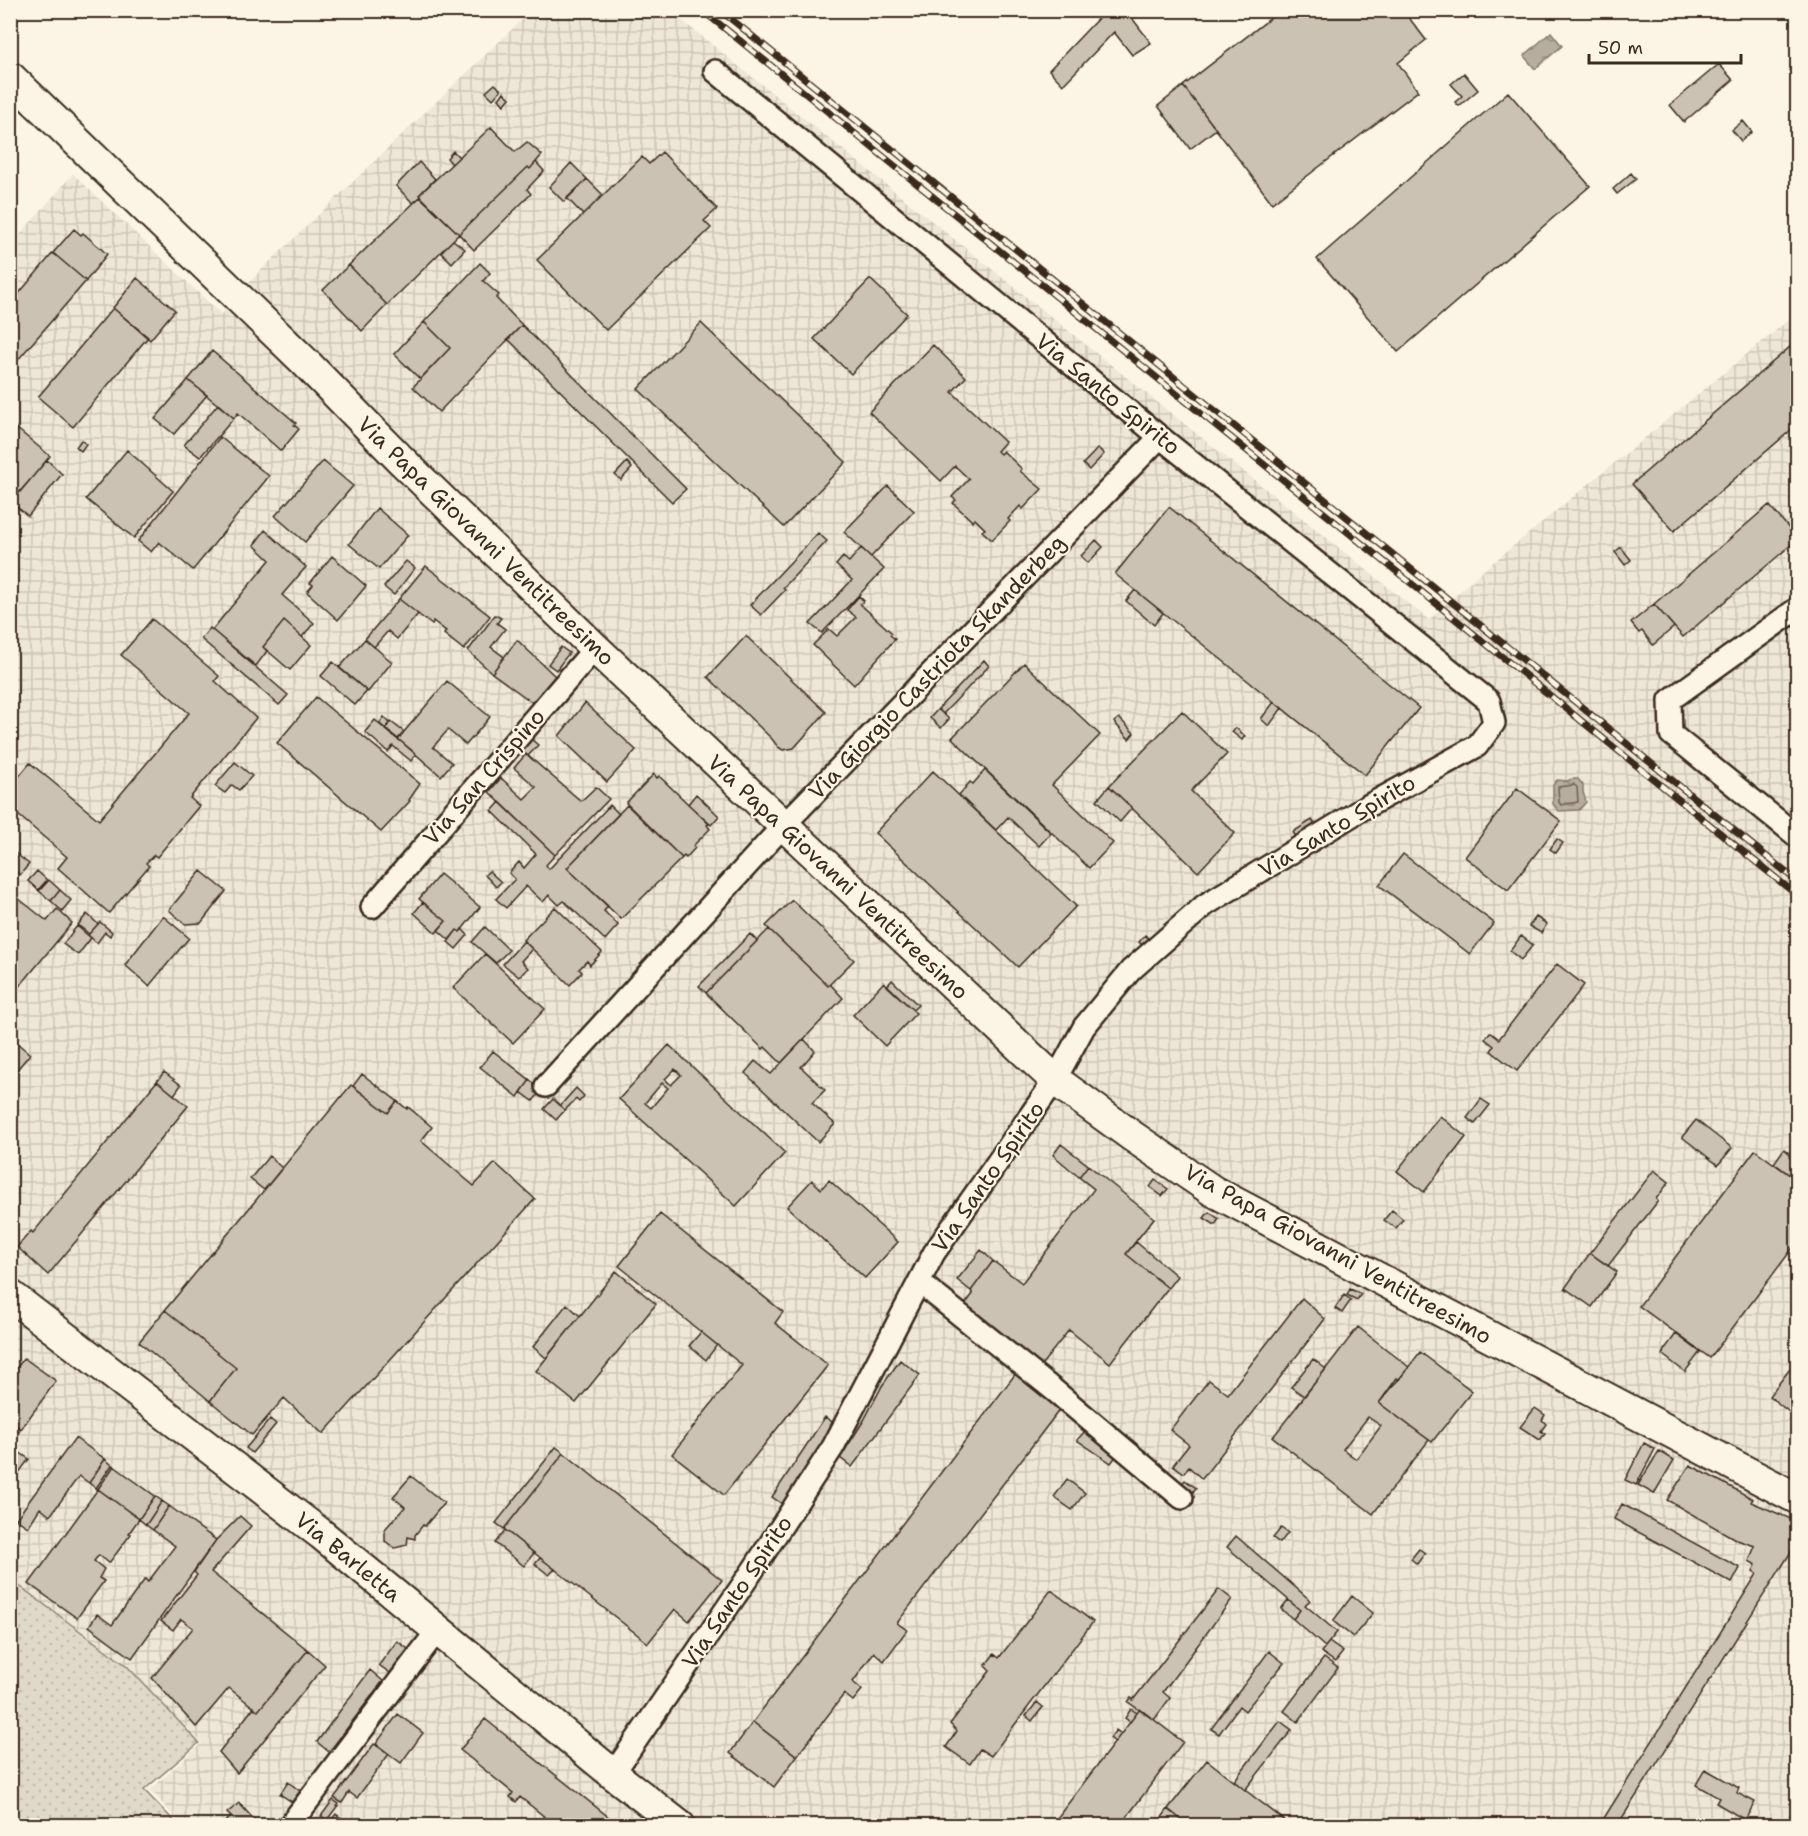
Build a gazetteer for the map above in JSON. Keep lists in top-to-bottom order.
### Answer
{
  "streets": {
    "street": [
      "Via Santo Spirito",
      "Via Papa Giovanni Ventitreesimo",
      "Via Giorgio Castriota Skanderbeg",
      "Via San Crispino",
      "Via Barletta"
    ]
  },
  "crossings": [
    ["Via Santo Spirito", "Via Papa Giovanni Ventitreesimo"],
    ["Via Santo Spirito", "Via Giorgio Castriota Skanderbeg"],
    ["Via Santo Spirito", "Via Barletta"],
    ["Via Papa Giovanni Ventitreesimo", "Via Giorgio Castriota Skanderbeg"],
    ["Via Papa Giovanni Ventitreesimo", "Via San Crispino"]
  ],
  "scale_bar": "50 m"
}
